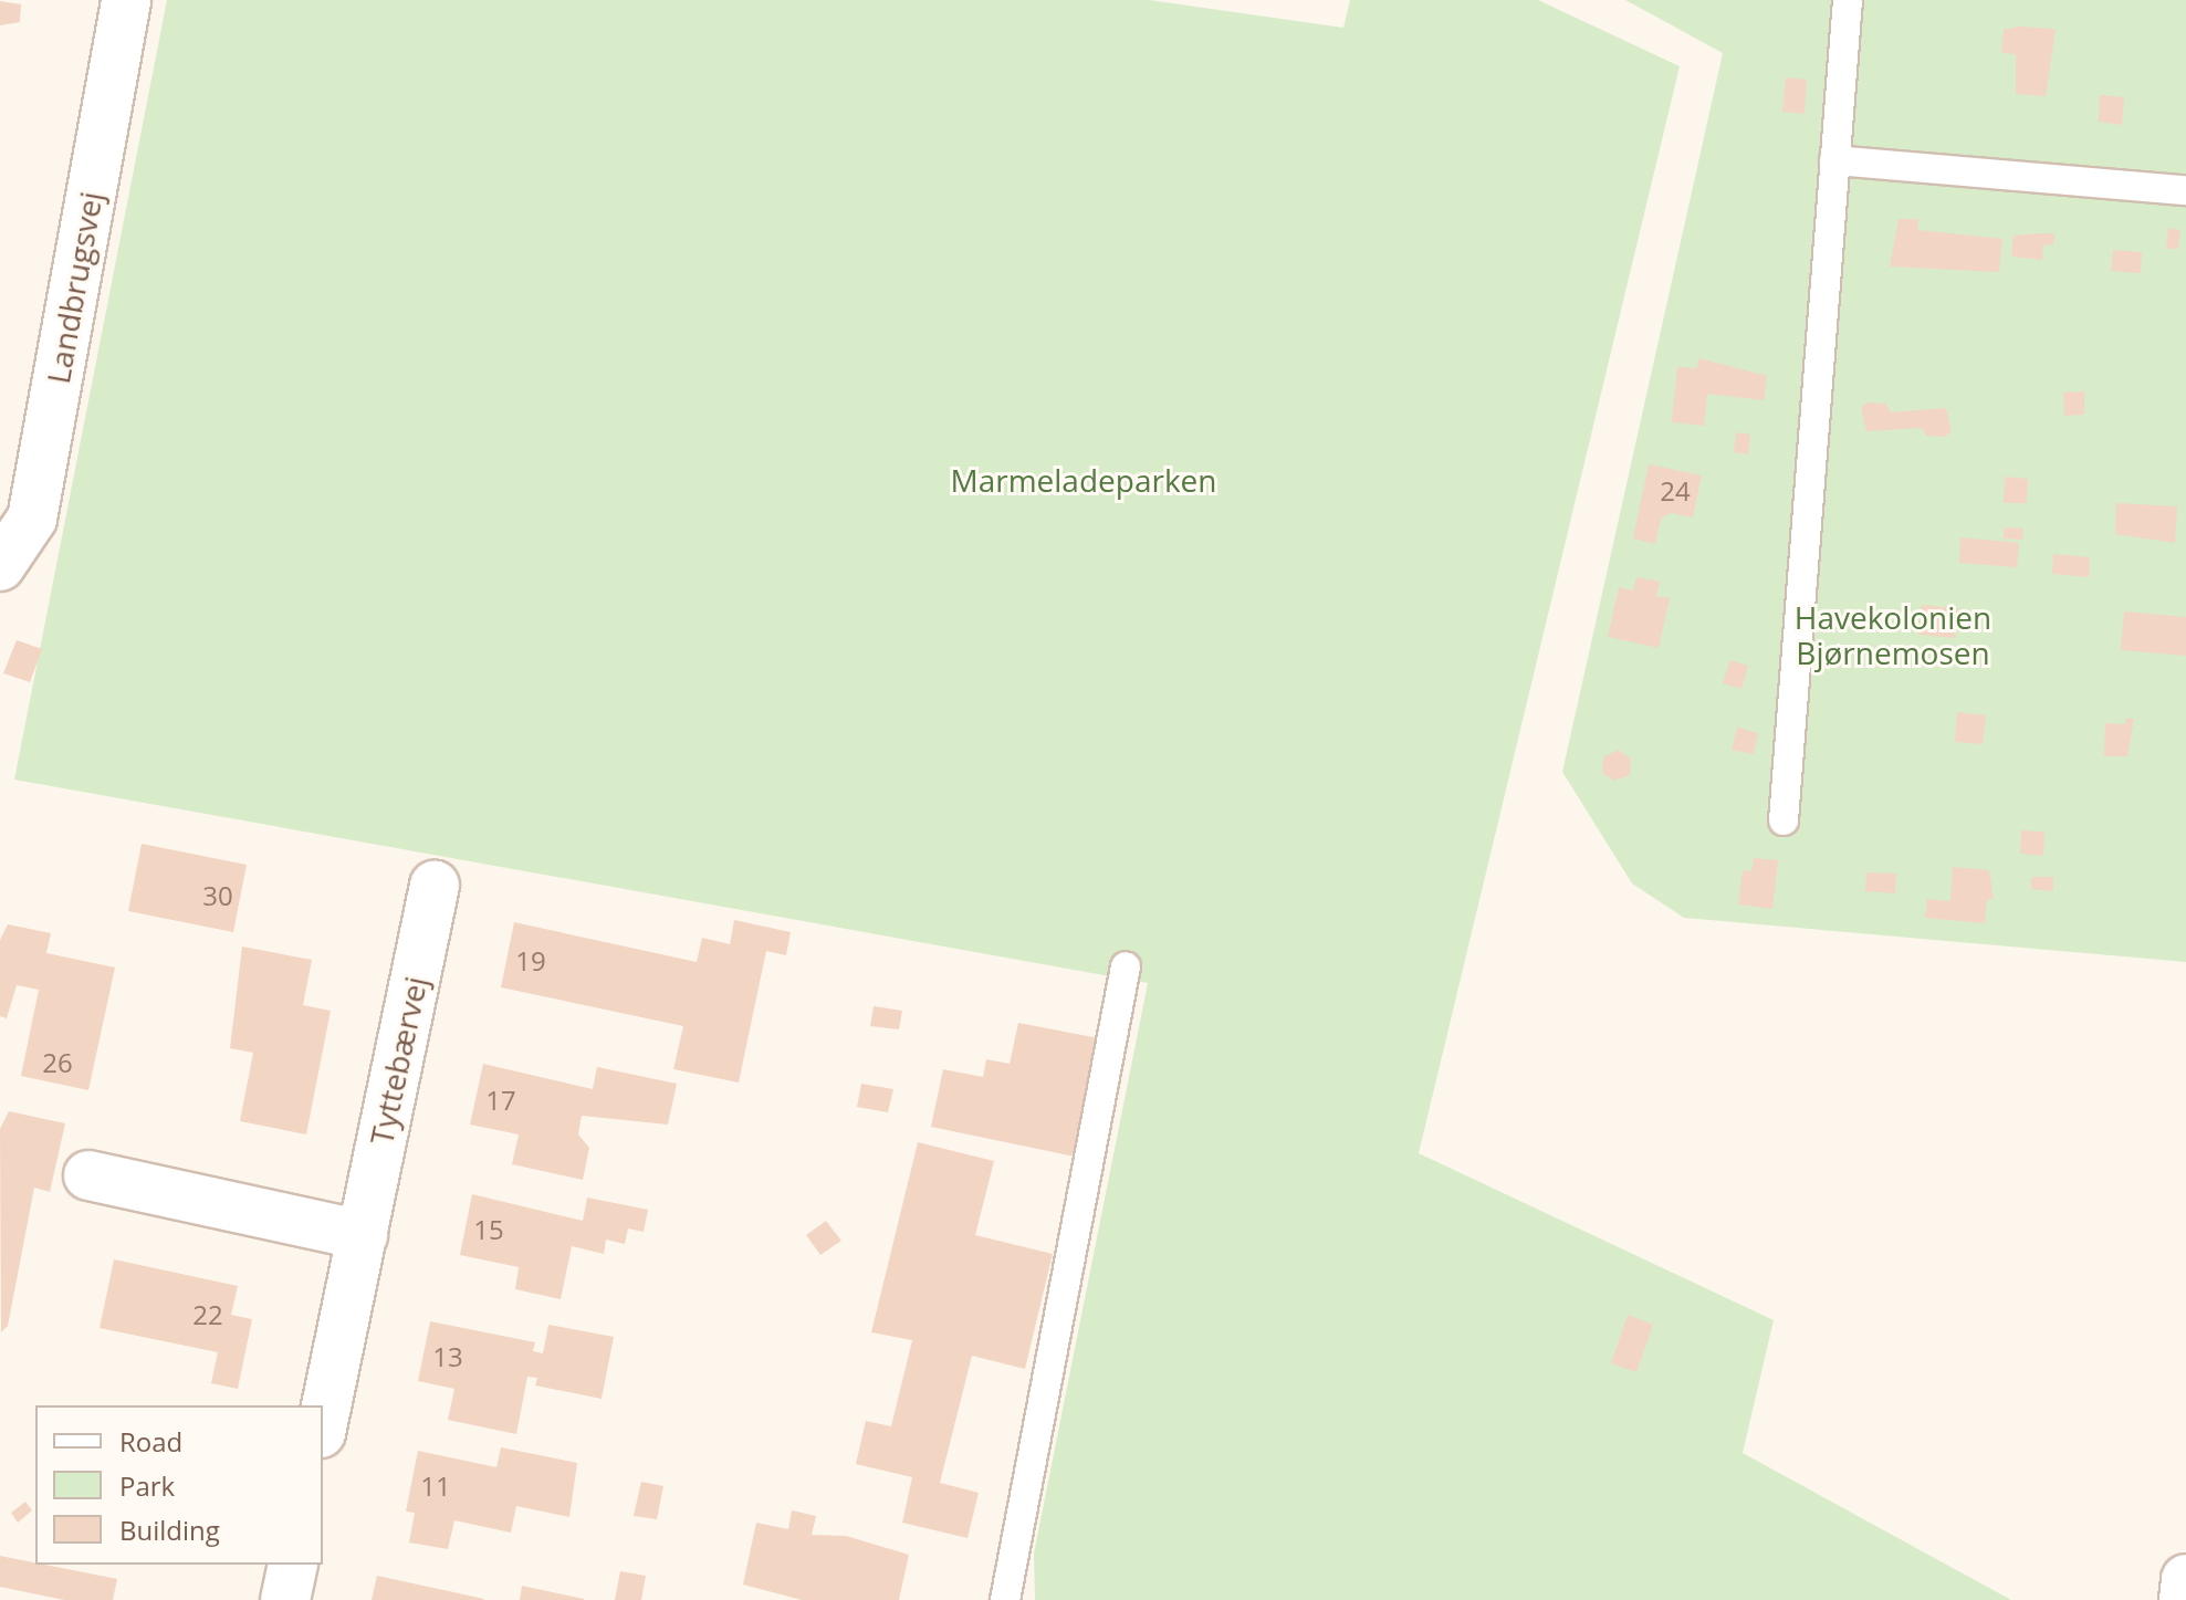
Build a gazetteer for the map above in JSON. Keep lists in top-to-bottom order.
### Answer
{
  "streets": {
    "street": ["Landbrugsvej", "Tyttebærvej"]
  },
  "parks": ["Marmeladeparken", "Havekolonien Bjørnemosen"],
  "house_numbers": [
    "24",
    "30",
    "19",
    "26",
    "17",
    "15",
    "22",
    "13",
    "11"
  ],
  "legend": ["Road", "Park", "Building"]
}
